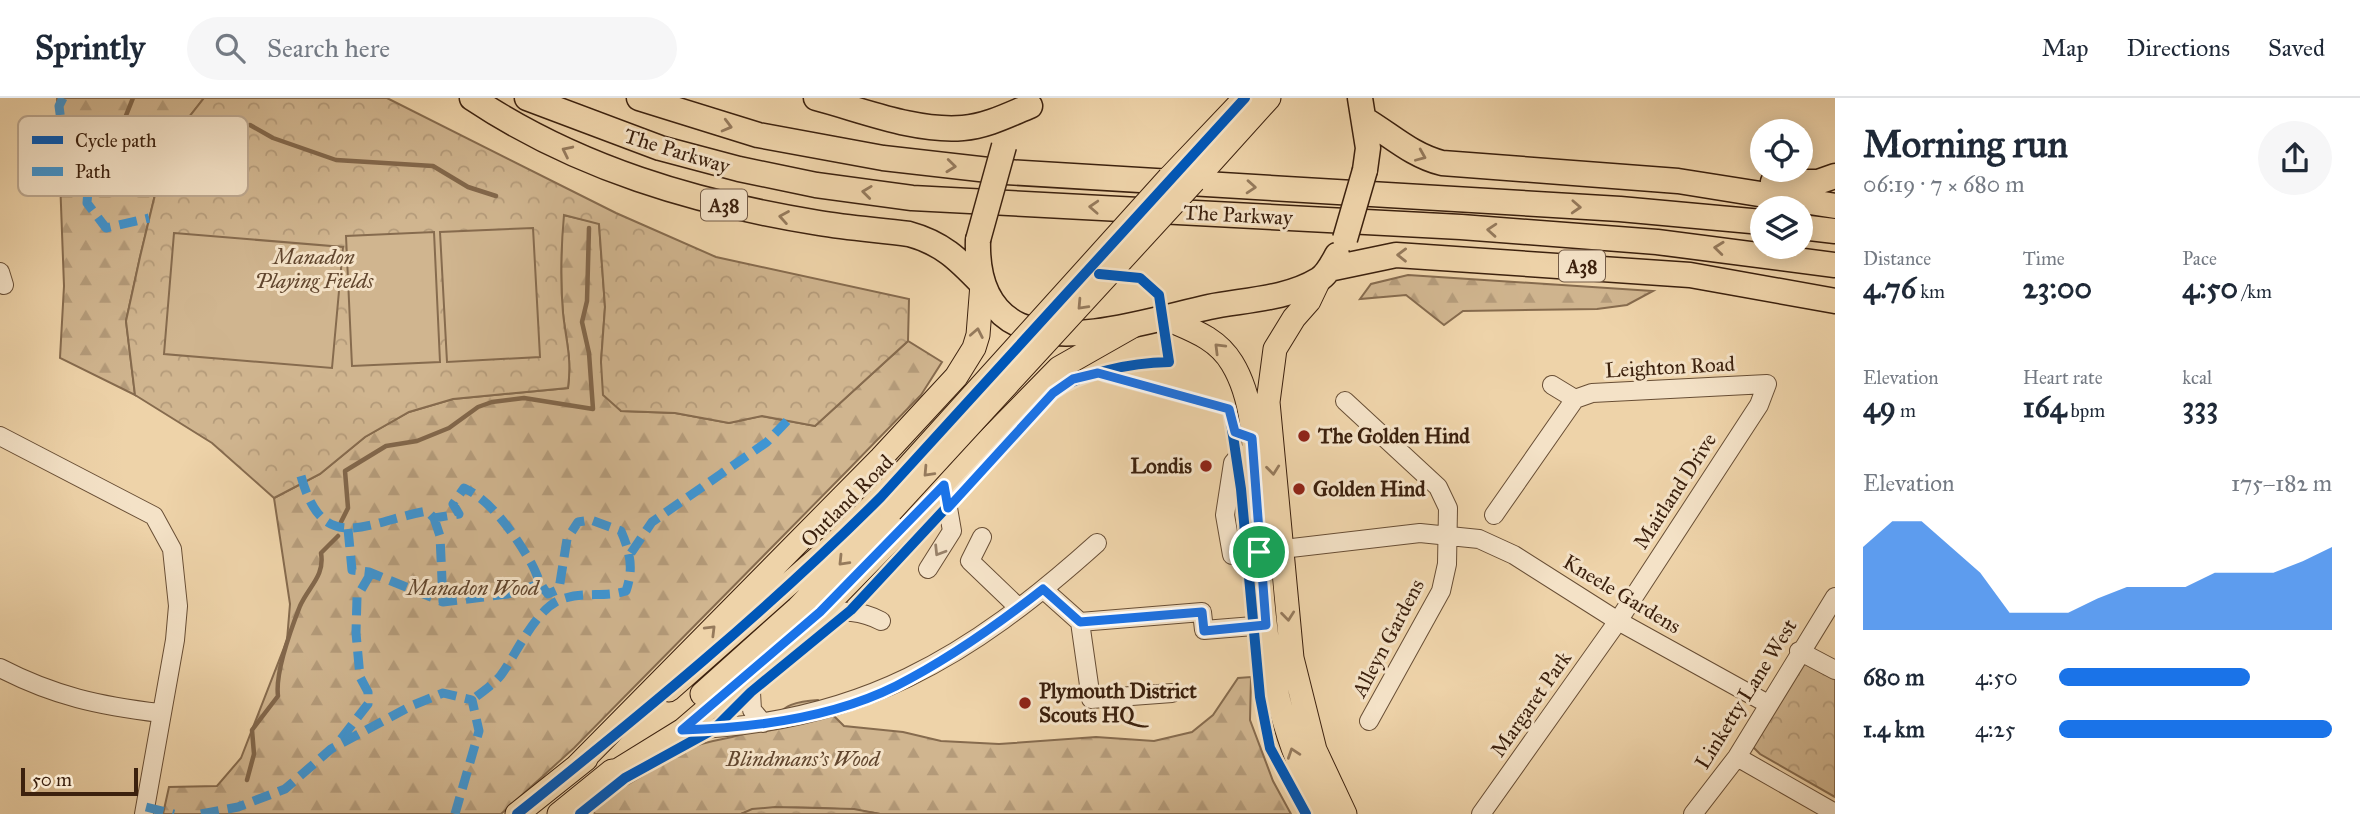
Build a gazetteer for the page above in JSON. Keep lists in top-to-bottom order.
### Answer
{
  "streets": {
    "highway": ["The Parkway", "A38"],
    "main road": ["Outland Road"],
    "street": [
      "Leighton Road",
      "Maitland Drive",
      "Kneele Gardens",
      "Alleyn Gardens",
      "Linketty Lane West",
      "Margaret Park"
    ]
  },
  "crossings": [
    ["Leighton Road", "Maitland Drive"],
    ["Maitland Drive", "Kneele Gardens"],
    ["Maitland Drive", "Margaret Park"],
    ["Kneele Gardens", "Alleyn Gardens"],
    ["Kneele Gardens", "Linketty Lane West"],
    ["Kneele Gardens", "Margaret Park"]
  ],
  "parks": ["Manadon Playing Fields", "Manadon Wood", "Blindmans's Wood"],
  "places": [
    "The Golden Hind",
    "Londis",
    "Golden Hind",
    "Plymouth District Scouts HQ"
  ],
  "legend": ["Cycle path", "Path"],
  "scale_bar": "50 m",
  "page": {
    "header": "Sprintly",
    "search": "Search here",
    "nav": ["Map", "Directions", "Saved"],
    "heading": ["Morning run", "06:19 · 7 × 680 m"],
    "stats": [
      ["Distance", "4.76 km"],
      ["Time", "23:00"],
      ["Pace", "4:50 /km"],
      ["Elevation", "49 m"],
      ["Heart rate", "164 bpm"],
      ["kcal", "333"]
    ],
    "chart": ["Elevation", "175–182 m"],
    "list": [
      {
        "name": "680 m",
        "note": "4:50"
      },
      {
        "name": "1.4 km",
        "note": "4:25"
      }
    ],
    "scale": "50 m"
  }
}
